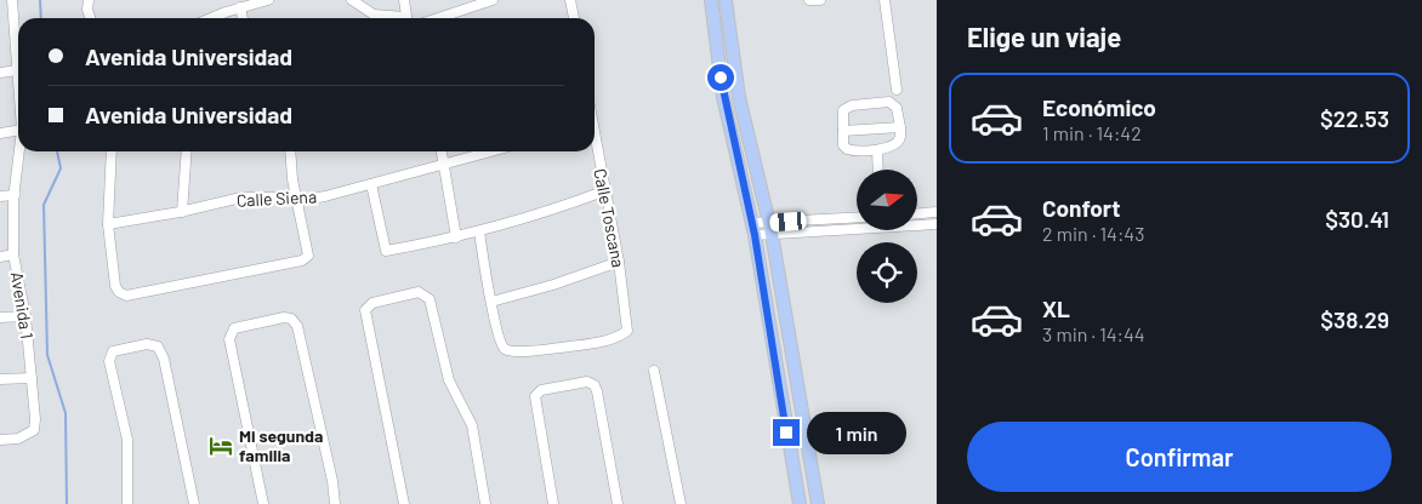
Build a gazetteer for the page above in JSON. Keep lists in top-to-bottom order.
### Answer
{
  "streets": {
    "street": ["Calle Siena", "Calle Toscana", "Avenida 1"]
  },
  "places": {
    "hotel": ["Mi segunda familia"]
  },
  "north": "right",
  "page": {
    "heading": "Elige un viaje",
    "banner": ["Avenida Universidad", "Avenida Universidad"],
    "list": [
      {
        "name": "Económico",
        "note": "1 min · 14:42",
        "value": "$22.53"
      },
      {
        "name": "Confort",
        "note": "2 min · 14:43",
        "value": "$30.41"
      },
      {
        "name": "XL",
        "note": "3 min · 14:44",
        "value": "$38.29"
      }
    ],
    "buttons": "Confirmar",
    "bubble": "1 min"
  }
}
